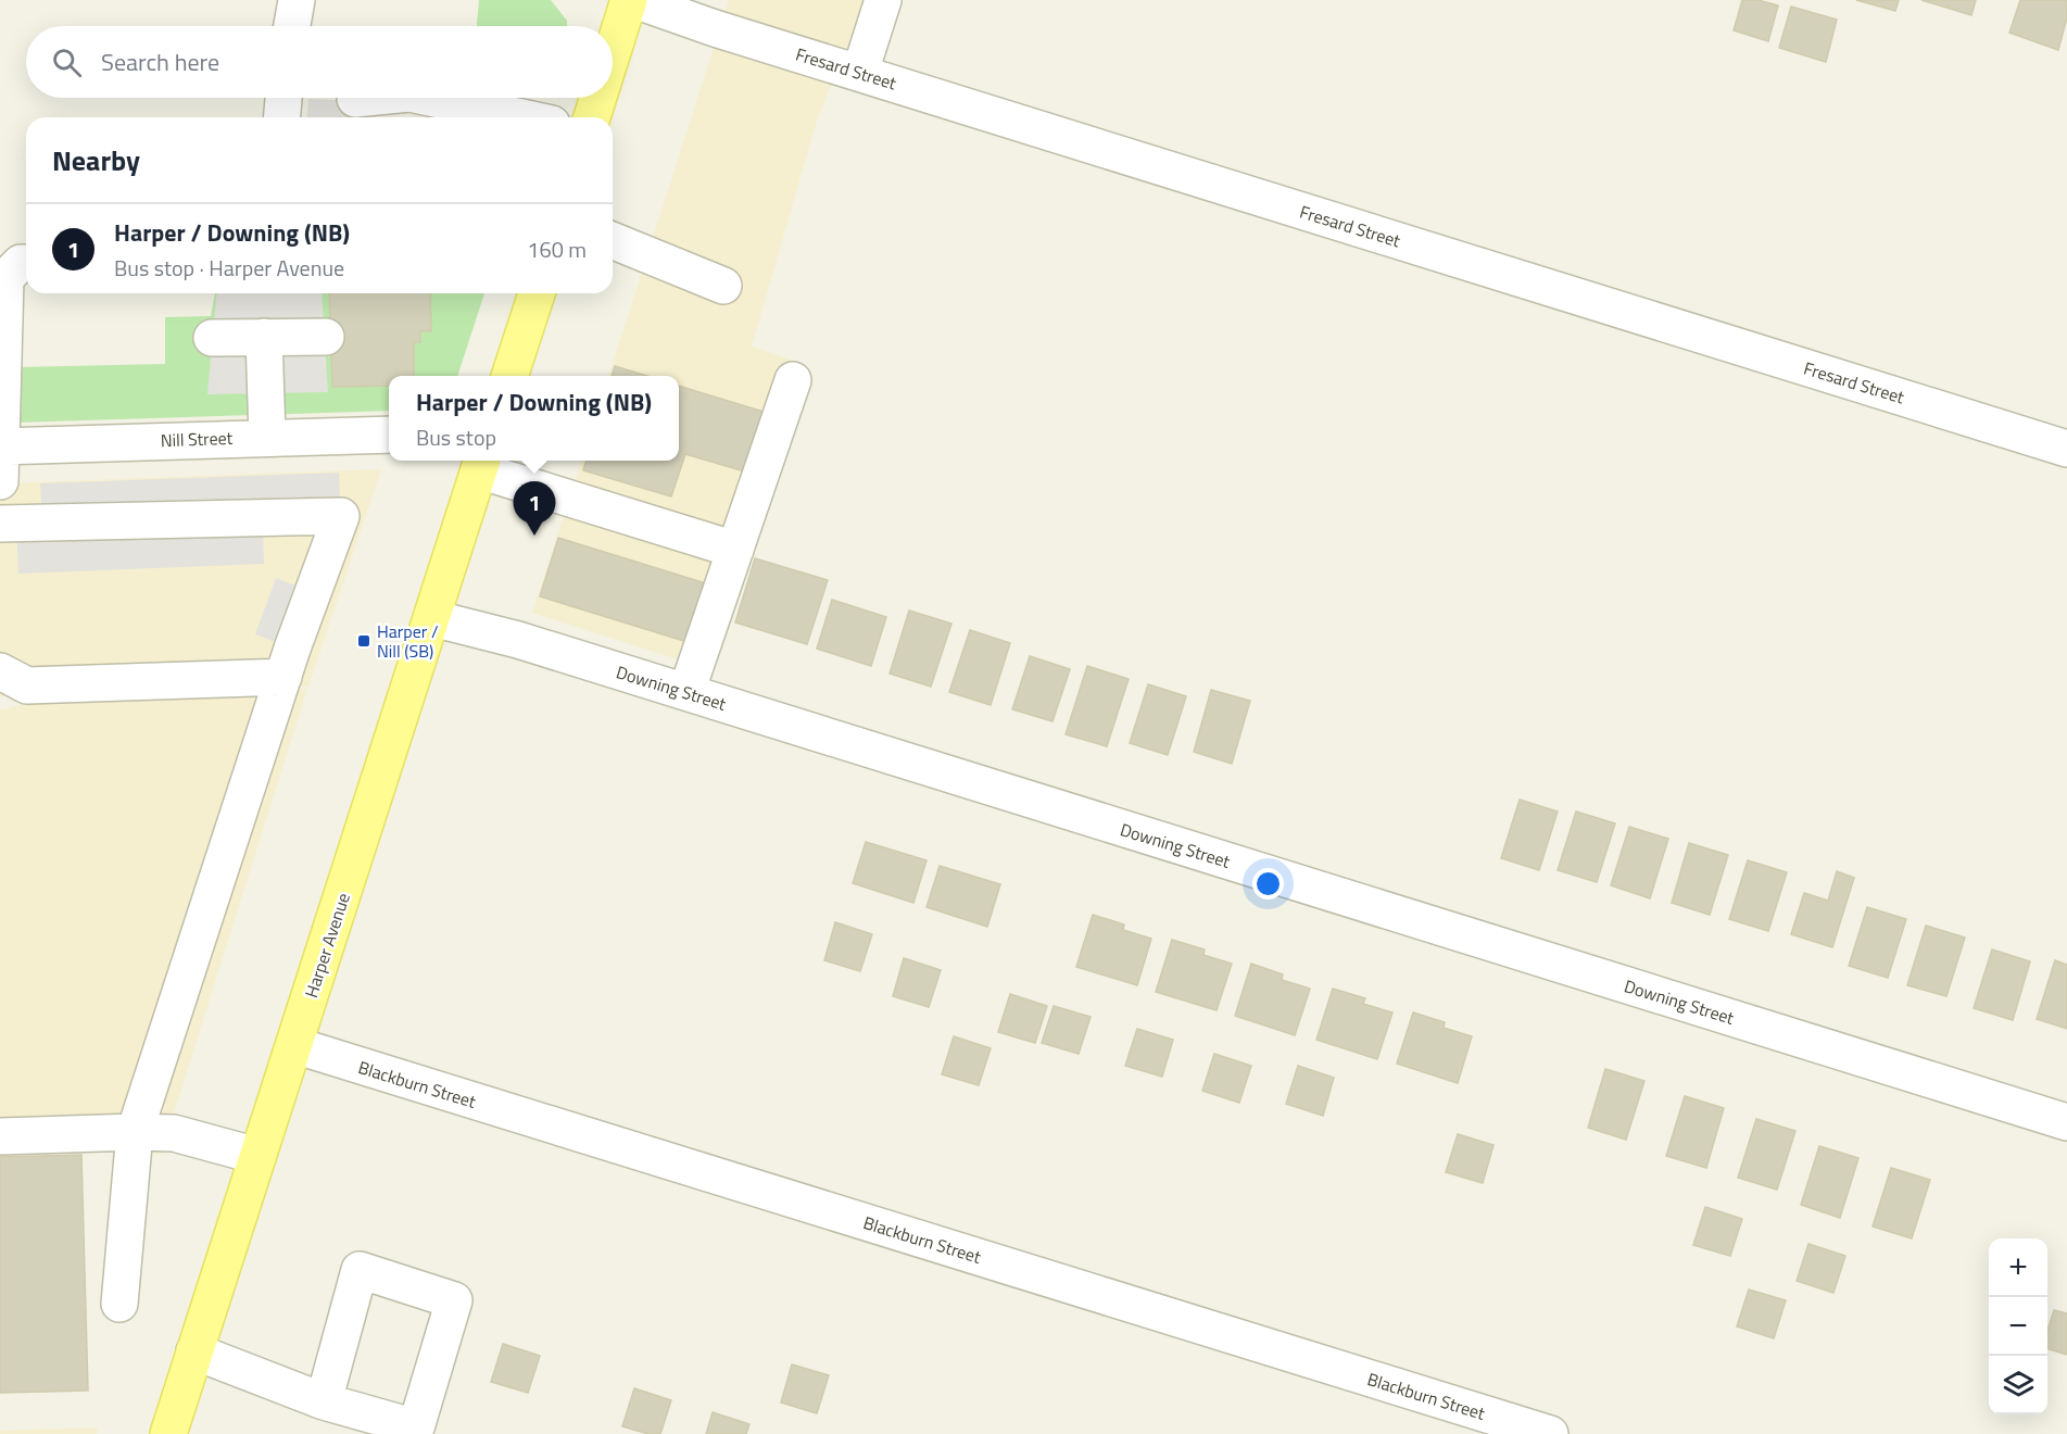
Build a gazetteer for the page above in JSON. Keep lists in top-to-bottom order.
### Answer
{
  "streets": {
    "main road": ["Harper Avenue"],
    "street": [
      "Fresard Street",
      "Nill Street",
      "Downing Street",
      "Blackburn Street"
    ]
  },
  "crossings": [
    ["Downing Street", "Harper Avenue"],
    ["Harper Avenue", "Blackburn Street"]
  ],
  "places": {
    "transit": ["Harper / Nill (SB)"]
  },
  "page": {
    "search": "Search here",
    "heading": "Nearby",
    "list": [
      {
        "mark": "1",
        "name": "Harper / Downing (NB)",
        "note": "Bus stop · Harper Avenue",
        "value": "160 m"
      }
    ],
    "popup": ["Harper / Downing (NB)", "Bus stop"],
    "pins": "1",
    "map_buttons": ["+", "−"]
  }
}
